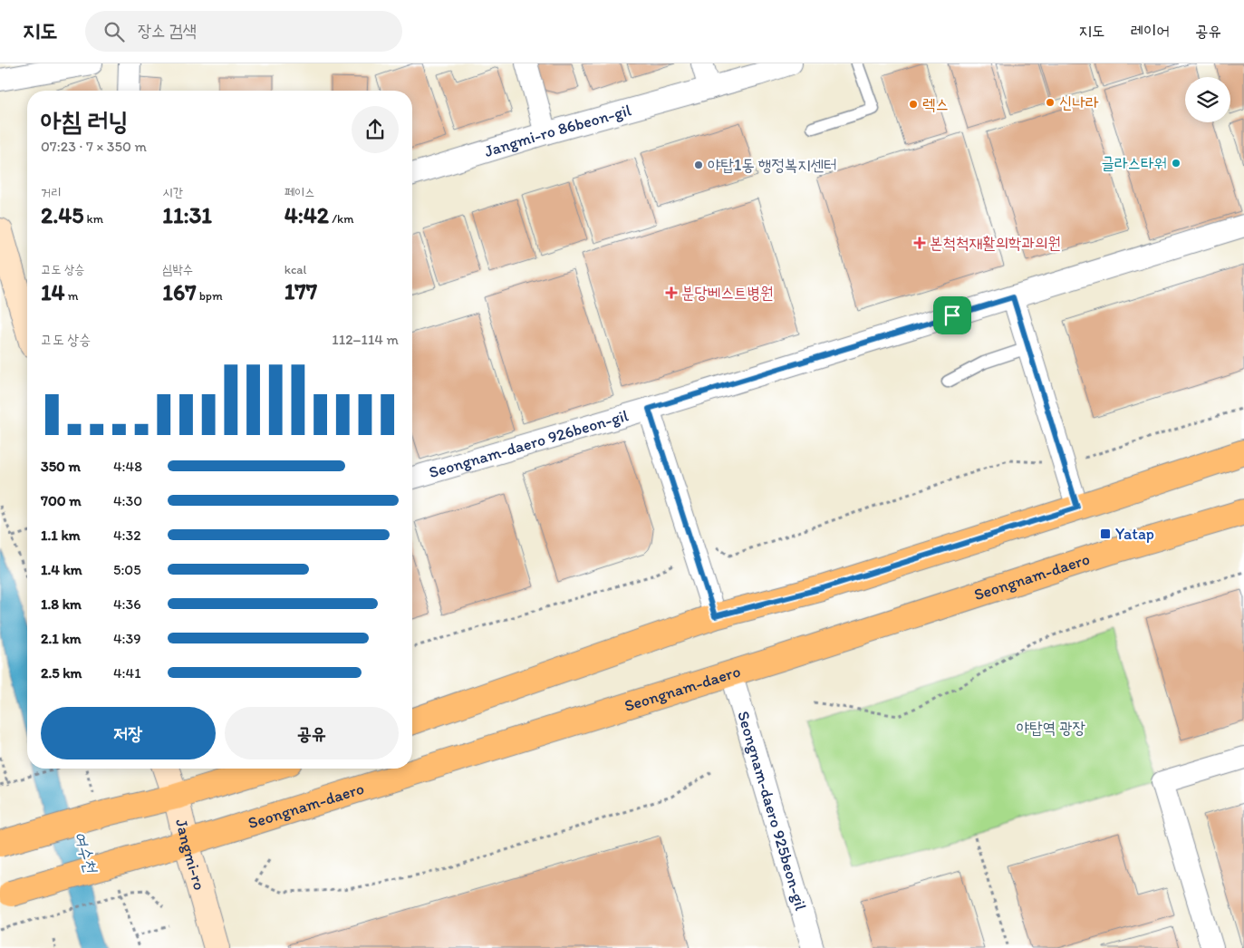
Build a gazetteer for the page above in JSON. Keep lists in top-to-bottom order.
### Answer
{
  "streets": {
    "main road": ["Seongnam-daero"],
    "street": [
      "Jangmi-ro 86beon-gil",
      "Seongnam-daero 926beon-gil",
      "Seongnam-daero 925beon-gil",
      "Jangmi-ro"
    ]
  },
  "crossings": [
    ["Seongnam-daero", "Seongnam-daero 925beon-gil"],
    ["Seongnam-daero", "Jangmi-ro"]
  ],
  "water": ["여수천"],
  "parks": ["야탑역 광장"],
  "places": {
    "other": [
      "신나라",
      "렉스",
      "글라스타워",
      "야탑1동 행정복지센터"
    ],
    "health": ["본척척재활의학과의원", "분당베스트병원"],
    "transit": ["Yatap"]
  },
  "page": {
    "header": "지도",
    "search": "장소 검색",
    "nav": ["지도", "레이어", "공유"],
    "heading": ["아침 러닝", "07:23 · 7 × 350 m"],
    "stats": [
      ["거리", "2.45 km"],
      ["시간", "11:31"],
      ["페이스", "4:42 /km"],
      ["고도 상승", "14 m"],
      ["심박수", "167 bpm"],
      ["kcal", "177"]
    ],
    "chart": ["고도 상승", "112–114 m"],
    "list": [
      {
        "name": "350 m",
        "note": "4:48"
      },
      {
        "name": "700 m",
        "note": "4:30"
      },
      {
        "name": "1.1 km",
        "note": "4:32"
      },
      {
        "name": "1.4 km",
        "note": "5:05"
      },
      {
        "name": "1.8 km",
        "note": "4:36"
      },
      {
        "name": "2.1 km",
        "note": "4:39"
      },
      {
        "name": "2.5 km",
        "note": "4:41"
      }
    ],
    "buttons": ["저장", "공유"]
  }
}
